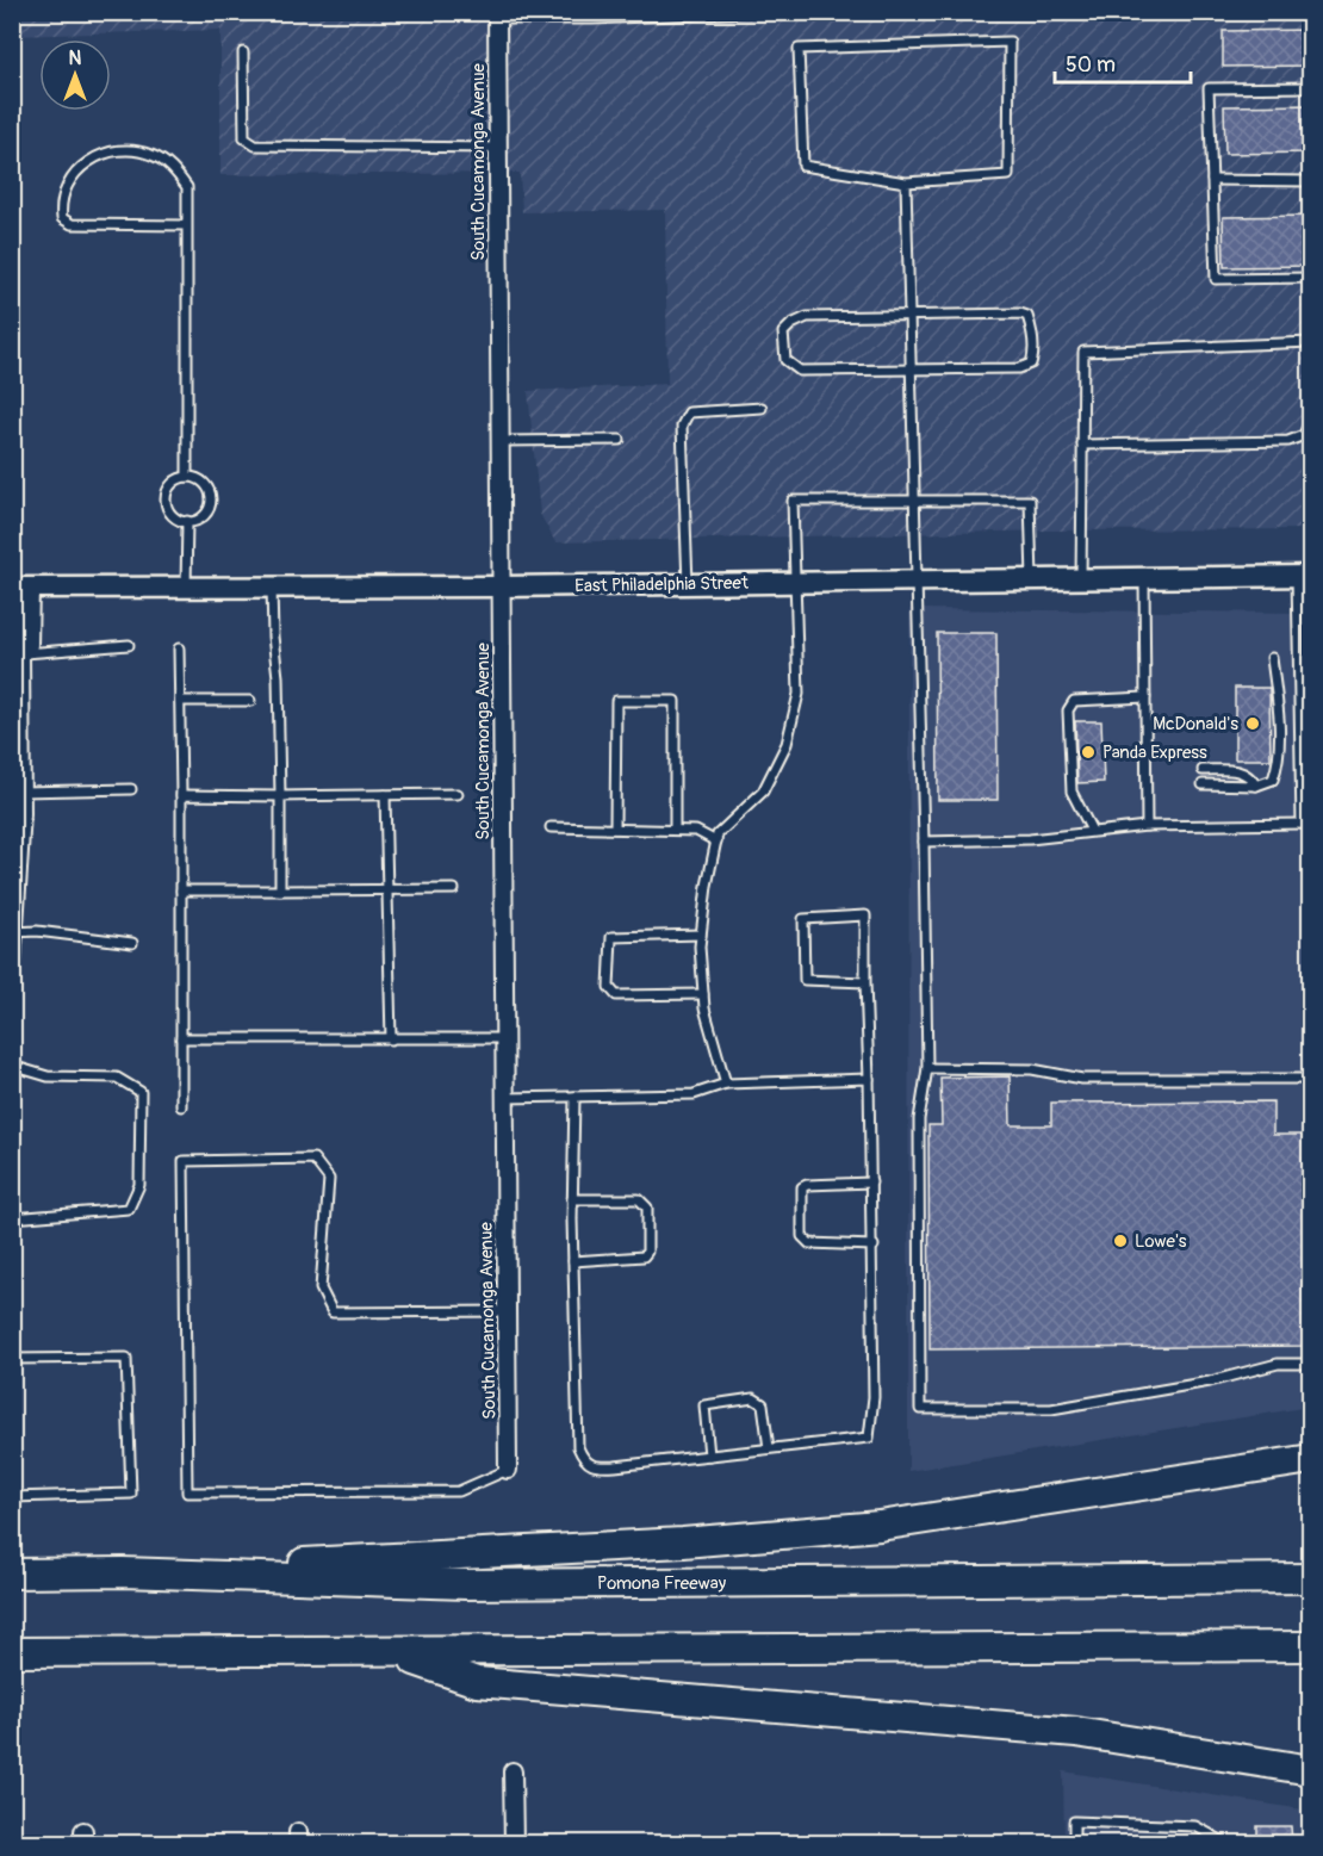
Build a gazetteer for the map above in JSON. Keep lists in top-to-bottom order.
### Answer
{
  "streets": {
    "highway": ["Pomona Freeway"],
    "street": ["South Cucamonga Avenue", "East Philadelphia Street"]
  },
  "crossings": [
    ["South Cucamonga Avenue", "East Philadelphia Street"]
  ],
  "places": ["McDonald's", "Panda Express", "Lowe's"],
  "scale_bar": "50 m",
  "north": "top"
}
